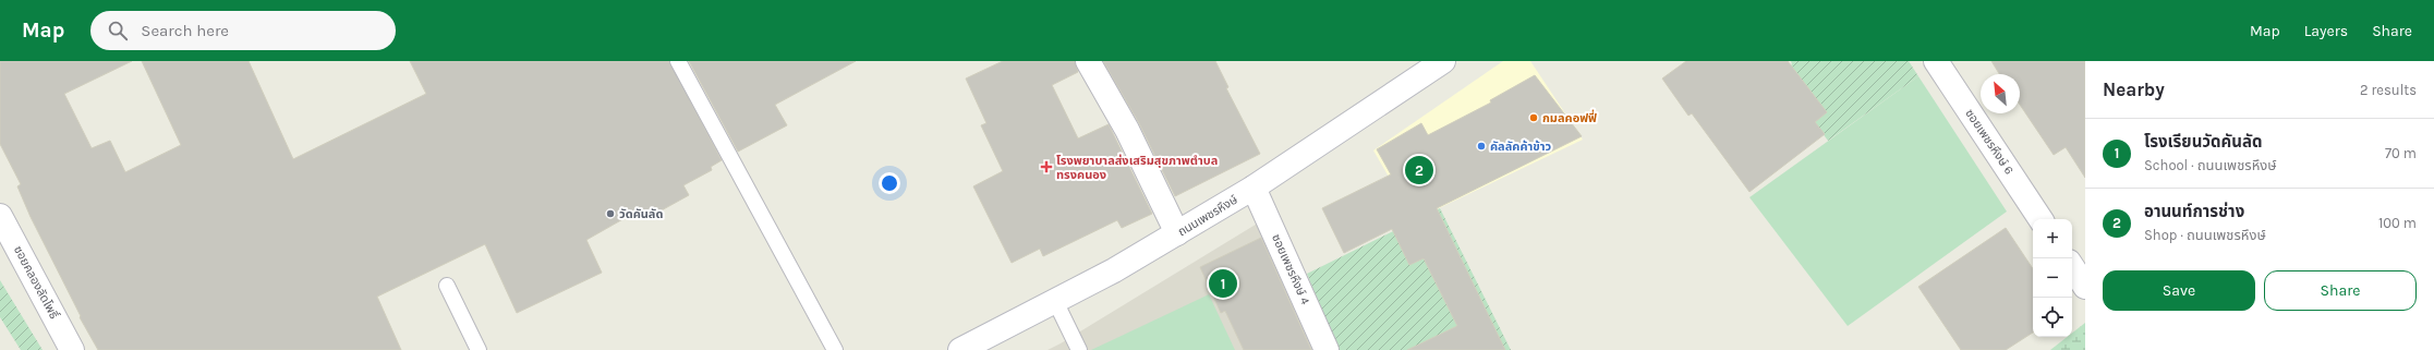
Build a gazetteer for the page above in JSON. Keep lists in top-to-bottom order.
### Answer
{
  "streets": {
    "street": [
      "ซอยเพชรหึงษ์ 6",
      "ถนนเพชรหึงษ์",
      "ซอยเพชรหึงษ์ 4",
      "ซอยคลองลัดโพธิ์"
    ]
  },
  "crossings": [
    ["ถนนเพชรหึงษ์", "ซอยเพชรหึงษ์ 4"]
  ],
  "places": {
    "other": ["กมลคอฟฟี่", "คัลลัคค้าข้าว", "วัดคันลัด"],
    "health": ["โรงพยาบาลส่งเสริมสุขภาพตำบล ทรงคนอง"]
  },
  "north": "top left",
  "page": {
    "header": "Map",
    "search": "Search here",
    "nav": ["Map", "Layers", "Share"],
    "heading": ["Nearby", "2 results"],
    "list": [
      {
        "mark": "1",
        "name": "โรงเรียนวัดคันลัด",
        "note": "School · ถนนเพชรหึงษ์",
        "value": "70 m"
      },
      {
        "mark": "2",
        "name": "อานนท์การช่าง",
        "note": "Shop · ถนนเพชรหึงษ์",
        "value": "100 m"
      }
    ],
    "pins": ["2", "1"],
    "map_buttons": ["+", "−"],
    "buttons": ["Save", "Share"]
  }
}
